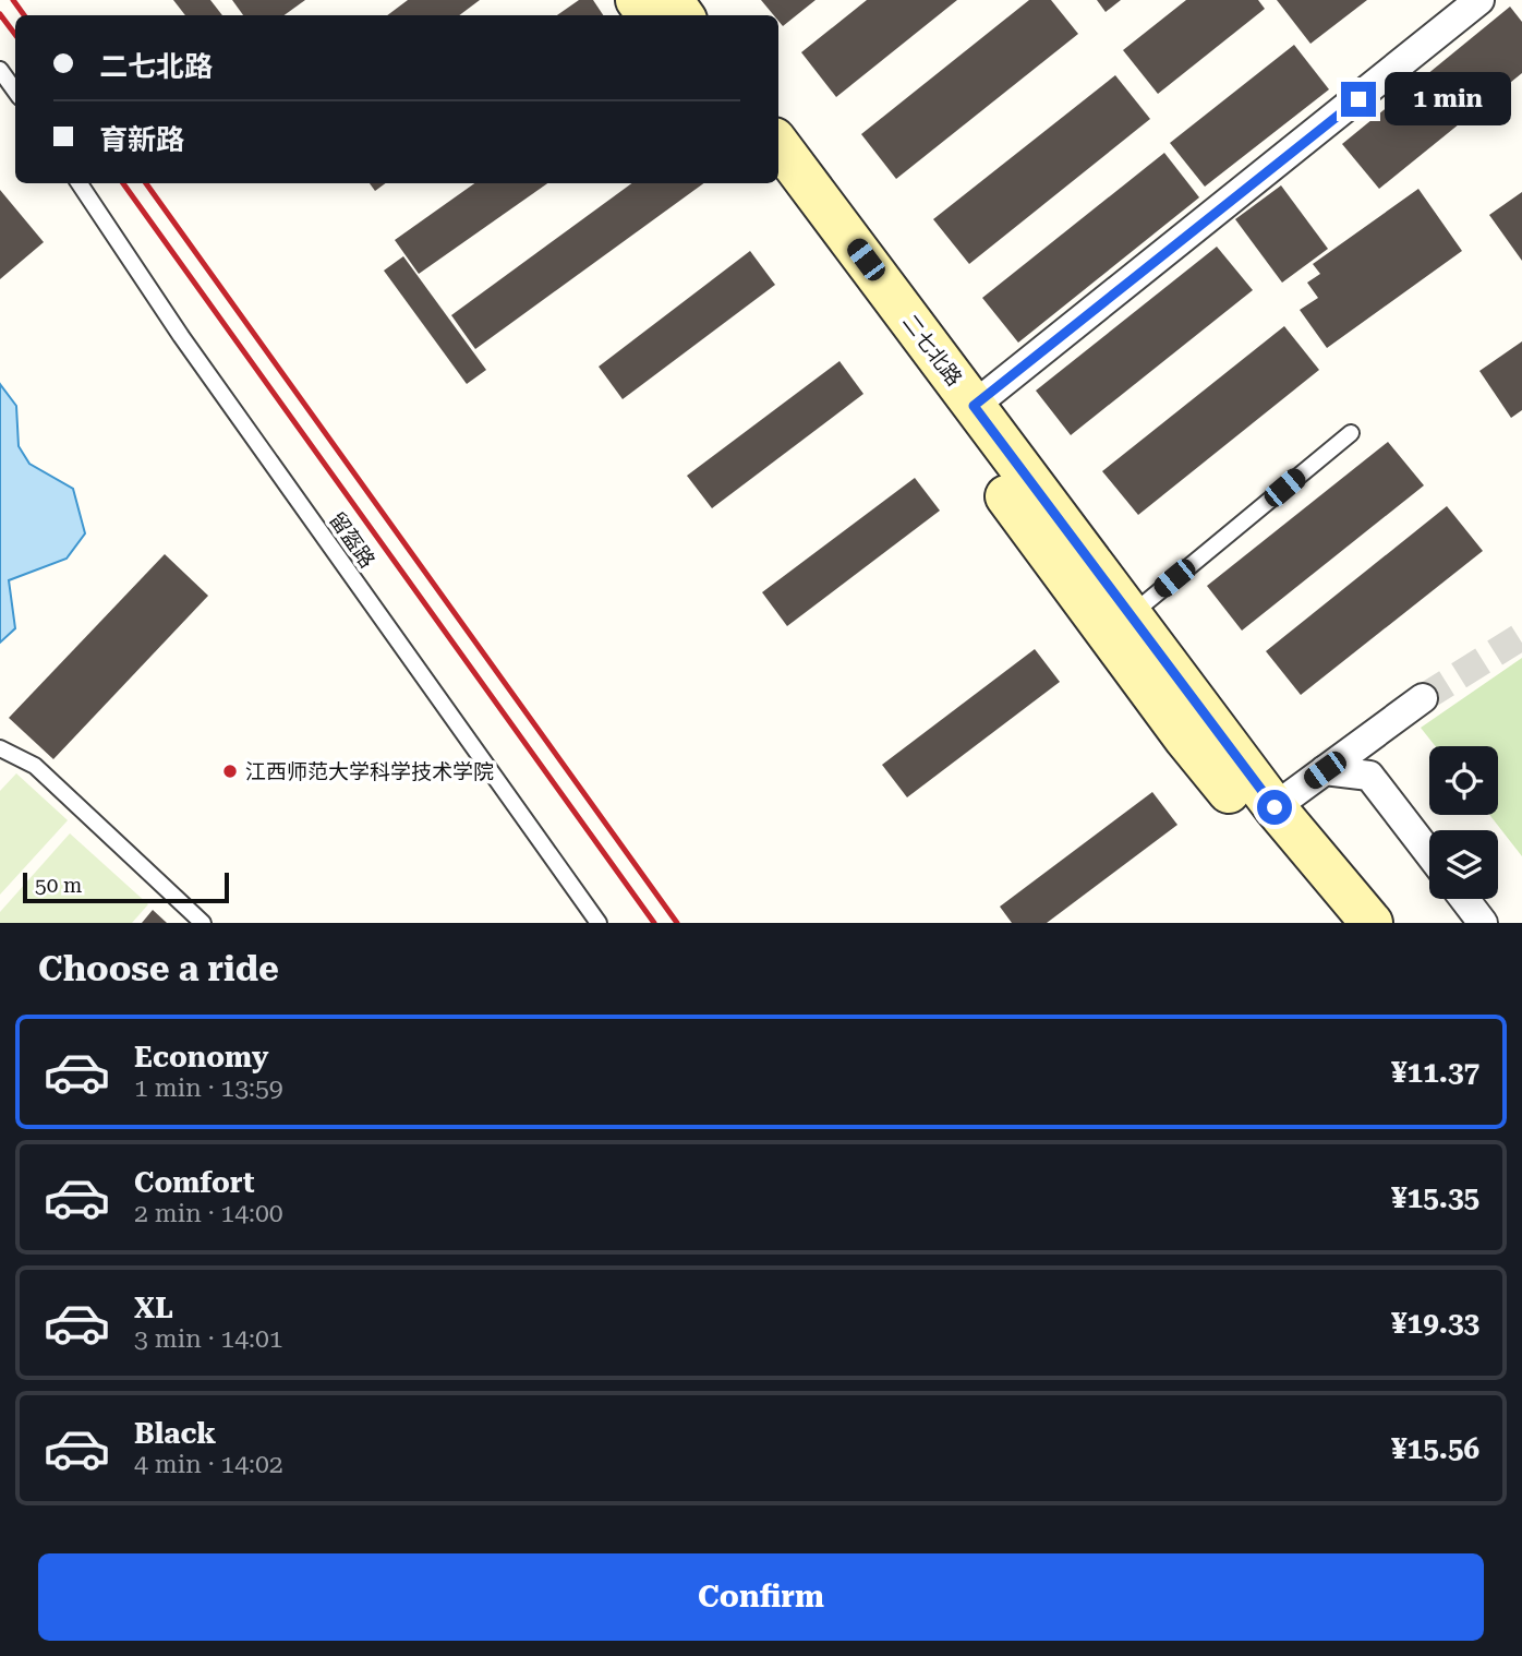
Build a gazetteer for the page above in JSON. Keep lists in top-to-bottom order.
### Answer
{
  "streets": {
    "main road": ["二七北路"],
    "lane": ["留盔路"]
  },
  "places": ["江西师范大学科学技术学院"],
  "scale_bar": "50 m",
  "page": {
    "banner": ["二七北路", "育新路"],
    "bubble": "1 min",
    "scale": "50 m",
    "heading": "Choose a ride",
    "list": [
      {
        "name": "Economy",
        "note": "1 min · 13:59",
        "value": "¥11.37"
      },
      {
        "name": "Comfort",
        "note": "2 min · 14:00",
        "value": "¥15.35"
      },
      {
        "name": "XL",
        "note": "3 min · 14:01",
        "value": "¥19.33"
      },
      {
        "name": "Black",
        "note": "4 min · 14:02",
        "value": "¥15.56"
      }
    ],
    "buttons": "Confirm"
  }
}
